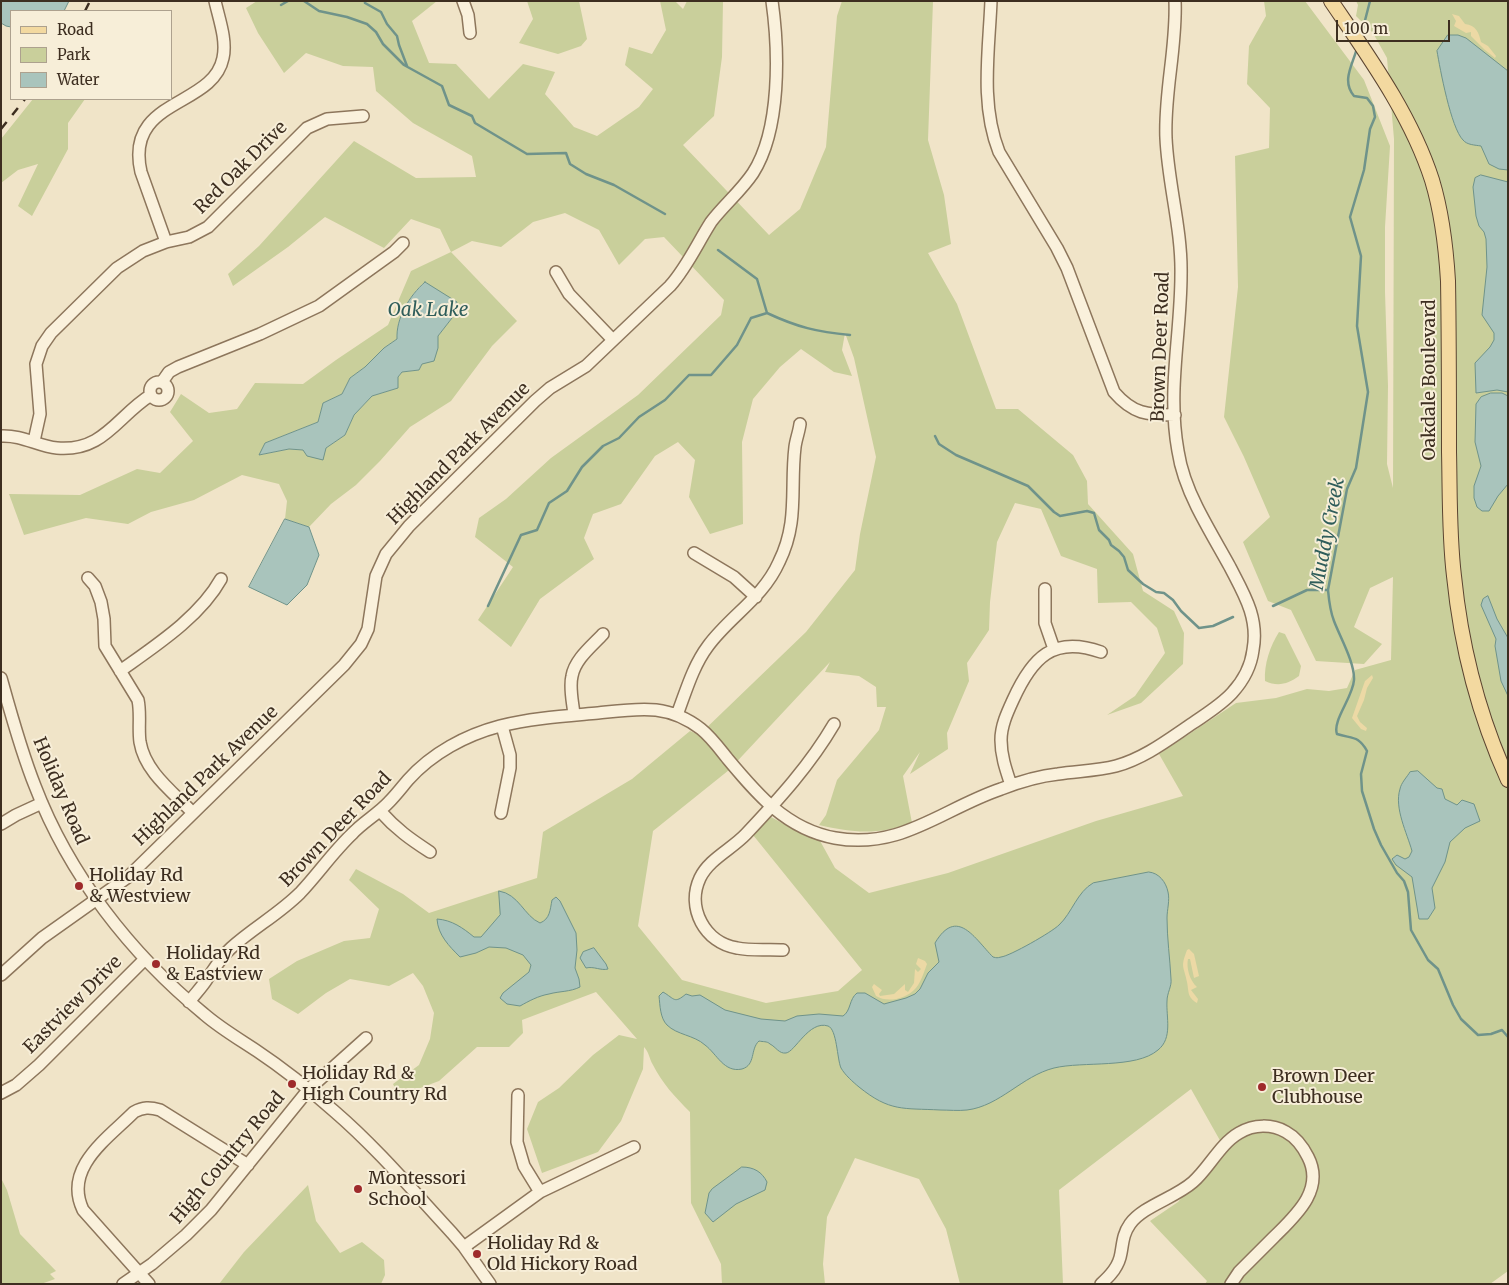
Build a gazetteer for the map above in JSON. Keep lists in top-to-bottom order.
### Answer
{
  "streets": {
    "main road": ["Oakdale Boulevard"],
    "street": [
      "Red Oak Drive",
      "Brown Deer Road",
      "Highland Park Avenue",
      "Holiday Road",
      "Eastview Drive",
      "High Country Road"
    ]
  },
  "crossings": [
    ["Brown Deer Road", "Holiday Road"],
    ["Highland Park Avenue", "Holiday Road"],
    ["Holiday Road", "Eastview Drive"],
    ["Holiday Road", "High Country Road"]
  ],
  "water": ["Oak Lake", "Muddy Creek"],
  "places": [
    "Holiday Rd & Westview",
    "Holiday Rd & Eastview",
    "Holiday Rd & High Country Rd",
    "Brown Deer Clubhouse",
    "Montessori School",
    "Holiday Rd & Old Hickory Road"
  ],
  "legend": ["Road", "Park", "Water"],
  "scale_bar": "100 m"
}
